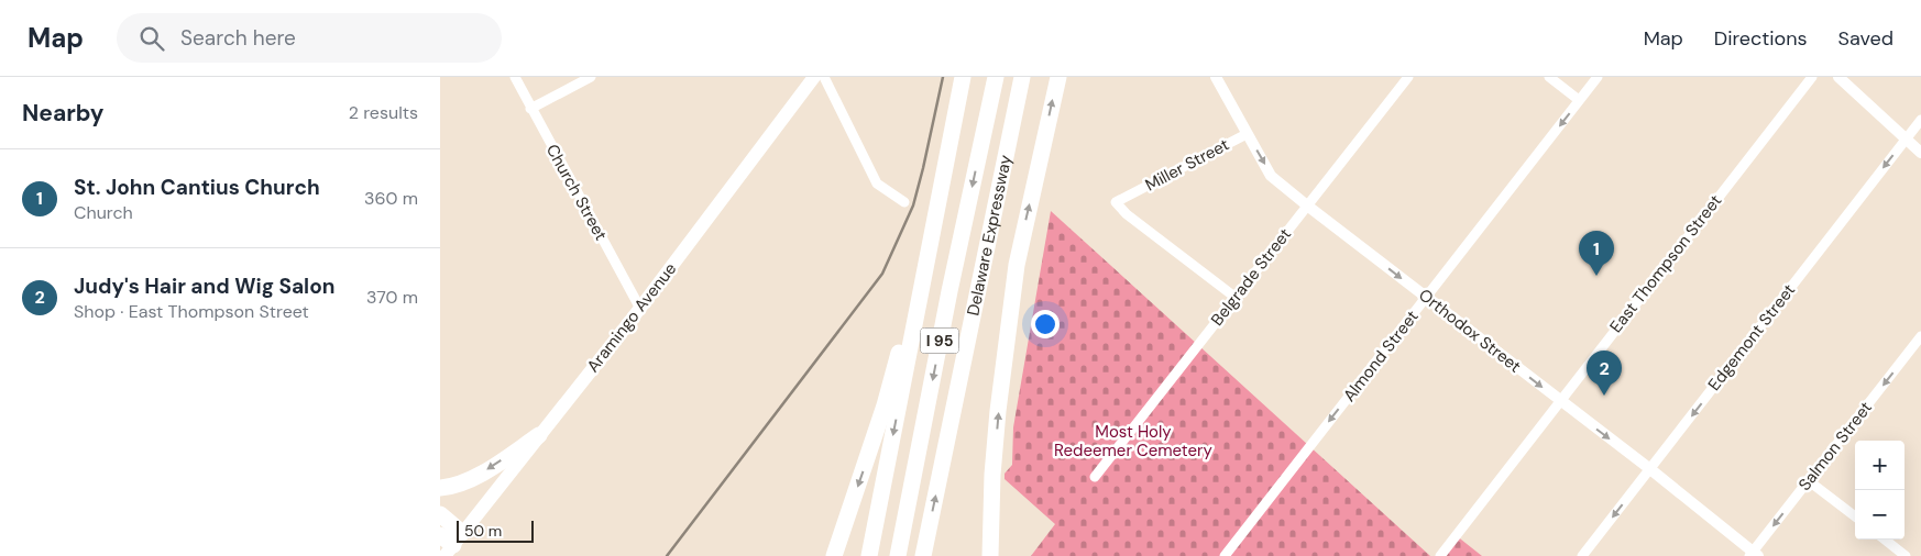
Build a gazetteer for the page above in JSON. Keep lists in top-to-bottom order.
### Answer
{
  "streets": {
    "highway": ["Delaware Expressway", "I 95"],
    "main road": ["Aramingo Avenue"],
    "street": [
      "Miller Street",
      "Church Street",
      "East Thompson Street",
      "Belgrade Street",
      "Orthodox Street",
      "Edgemont Street",
      "Almond Street",
      "Salmon Street"
    ]
  },
  "crossings": [
    ["Miller Street", "Belgrade Street"],
    ["Miller Street", "Orthodox Street"],
    ["Church Street", "Aramingo Avenue"],
    ["East Thompson Street", "Orthodox Street"],
    ["Belgrade Street", "Orthodox Street"],
    ["Orthodox Street", "Edgemont Street"],
    ["Orthodox Street", "Almond Street"],
    ["Orthodox Street", "Salmon Street"]
  ],
  "one_way": [
    "Orthodox Street",
    "Edgemont Street",
    "Almond Street",
    "Salmon Street"
  ],
  "parks": ["Most Holy Redeemer Cemetery"],
  "scale_bar": "50 m",
  "page": {
    "header": "Map",
    "search": "Search here",
    "nav": ["Map", "Directions", "Saved"],
    "heading": ["Nearby", "2 results"],
    "list": [
      {
        "mark": "1",
        "name": "St. John Cantius Church",
        "note": "Church",
        "value": "360 m"
      },
      {
        "mark": "2",
        "name": "Judy's Hair and Wig Salon",
        "note": "Shop · East Thompson Street",
        "value": "370 m"
      }
    ],
    "pins": ["1", "2"],
    "map_buttons": ["+", "−"],
    "scale": "50 m"
  }
}
